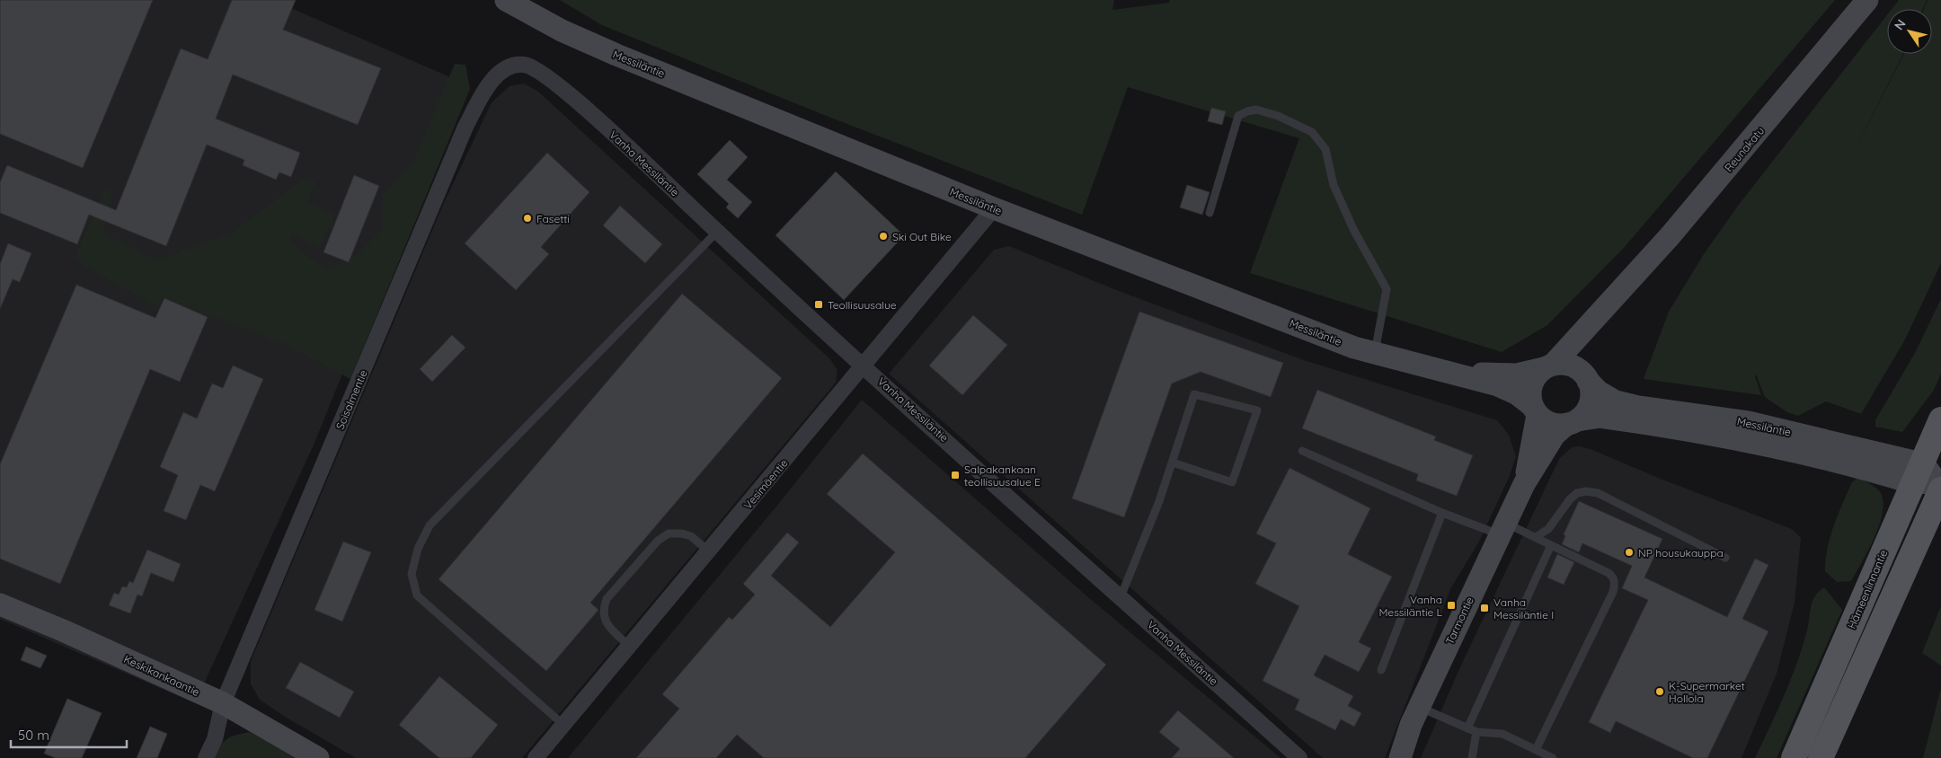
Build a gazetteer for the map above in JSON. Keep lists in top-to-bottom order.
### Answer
{
  "streets": {
    "main road": ["Hämeenlinnantie"],
    "street": [
      "Messiläntie",
      "Reunakatu",
      "Vanha Messiläntie",
      "Soisalmentie",
      "Vesimäentie",
      "Tarmontie",
      "Keskikankaantie"
    ]
  },
  "crossings": [
    ["Messiläntie", "Reunakatu"],
    ["Messiläntie", "Vesimäentie"],
    ["Messiläntie", "Hämeenlinnantie"],
    ["Messiläntie", "Tarmontie"],
    ["Reunakatu", "Tarmontie"],
    ["Vanha Messiläntie", "Soisalmentie"],
    ["Vanha Messiläntie", "Vesimäentie"],
    ["Soisalmentie", "Keskikankaantie"]
  ],
  "places": {
    "other": [
      "Fasetti",
      "Ski Out Bike",
      "NP housukauppa",
      "K-Supermarket Hollola"
    ],
    "transit": [
      "Teollisuusalue",
      "Salpakankaan teollisuusalue E",
      "Vanha Messiläntie L",
      "Vanha Messiläntie I"
    ]
  },
  "scale_bar": "50 m",
  "north": "top left"
}
